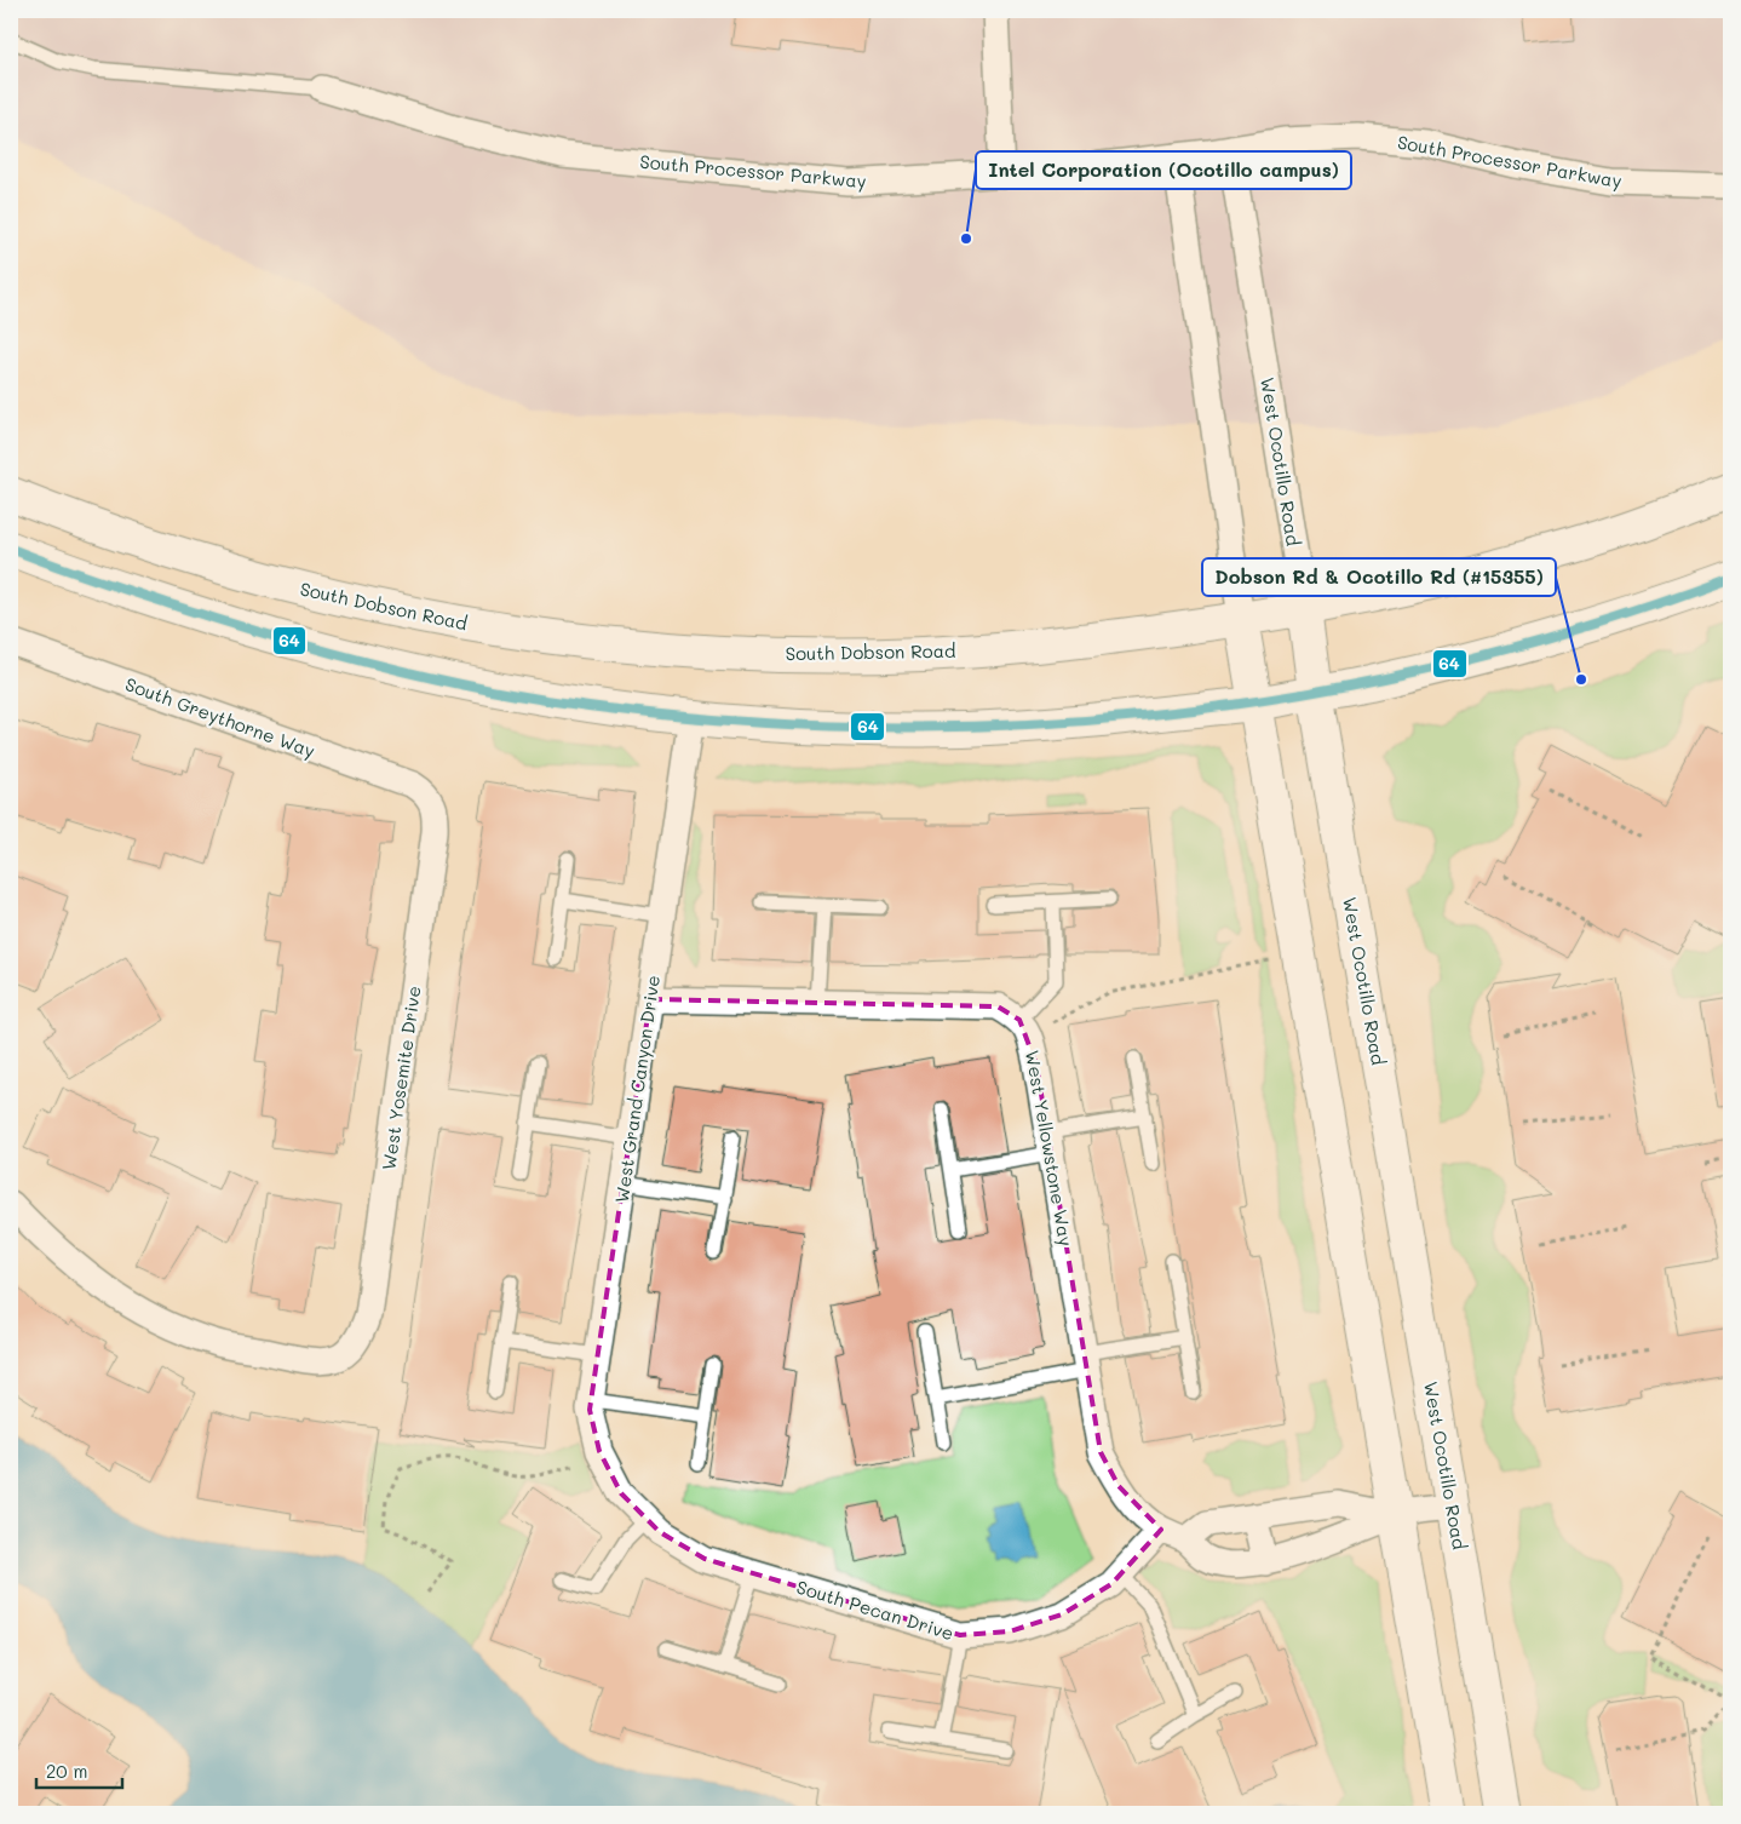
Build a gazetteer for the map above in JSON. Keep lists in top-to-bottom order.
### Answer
{
  "streets": {
    "main road": ["West Ocotillo Road", "South Dobson Road"],
    "street": [
      "South Processor Parkway",
      "South Greythorne Way",
      "West Yosemite Drive",
      "West Grand Canyon Drive",
      "West Yellowstone Way",
      "South Pecan Drive"
    ]
  },
  "crossings": [
    ["South Processor Parkway", "West Ocotillo Road"],
    ["West Ocotillo Road", "South Dobson Road"],
    ["South Greythorne Way", "West Yosemite Drive"],
    ["West Grand Canyon Drive", "South Pecan Drive"],
    ["West Yellowstone Way", "South Pecan Drive"]
  ],
  "places": ["Intel Corporation (Ocotillo campus)", "Dobson Rd & Ocotillo Rd (#15355)"],
  "lines": ["transit line 64"],
  "scale_bar": "20 m"
}
